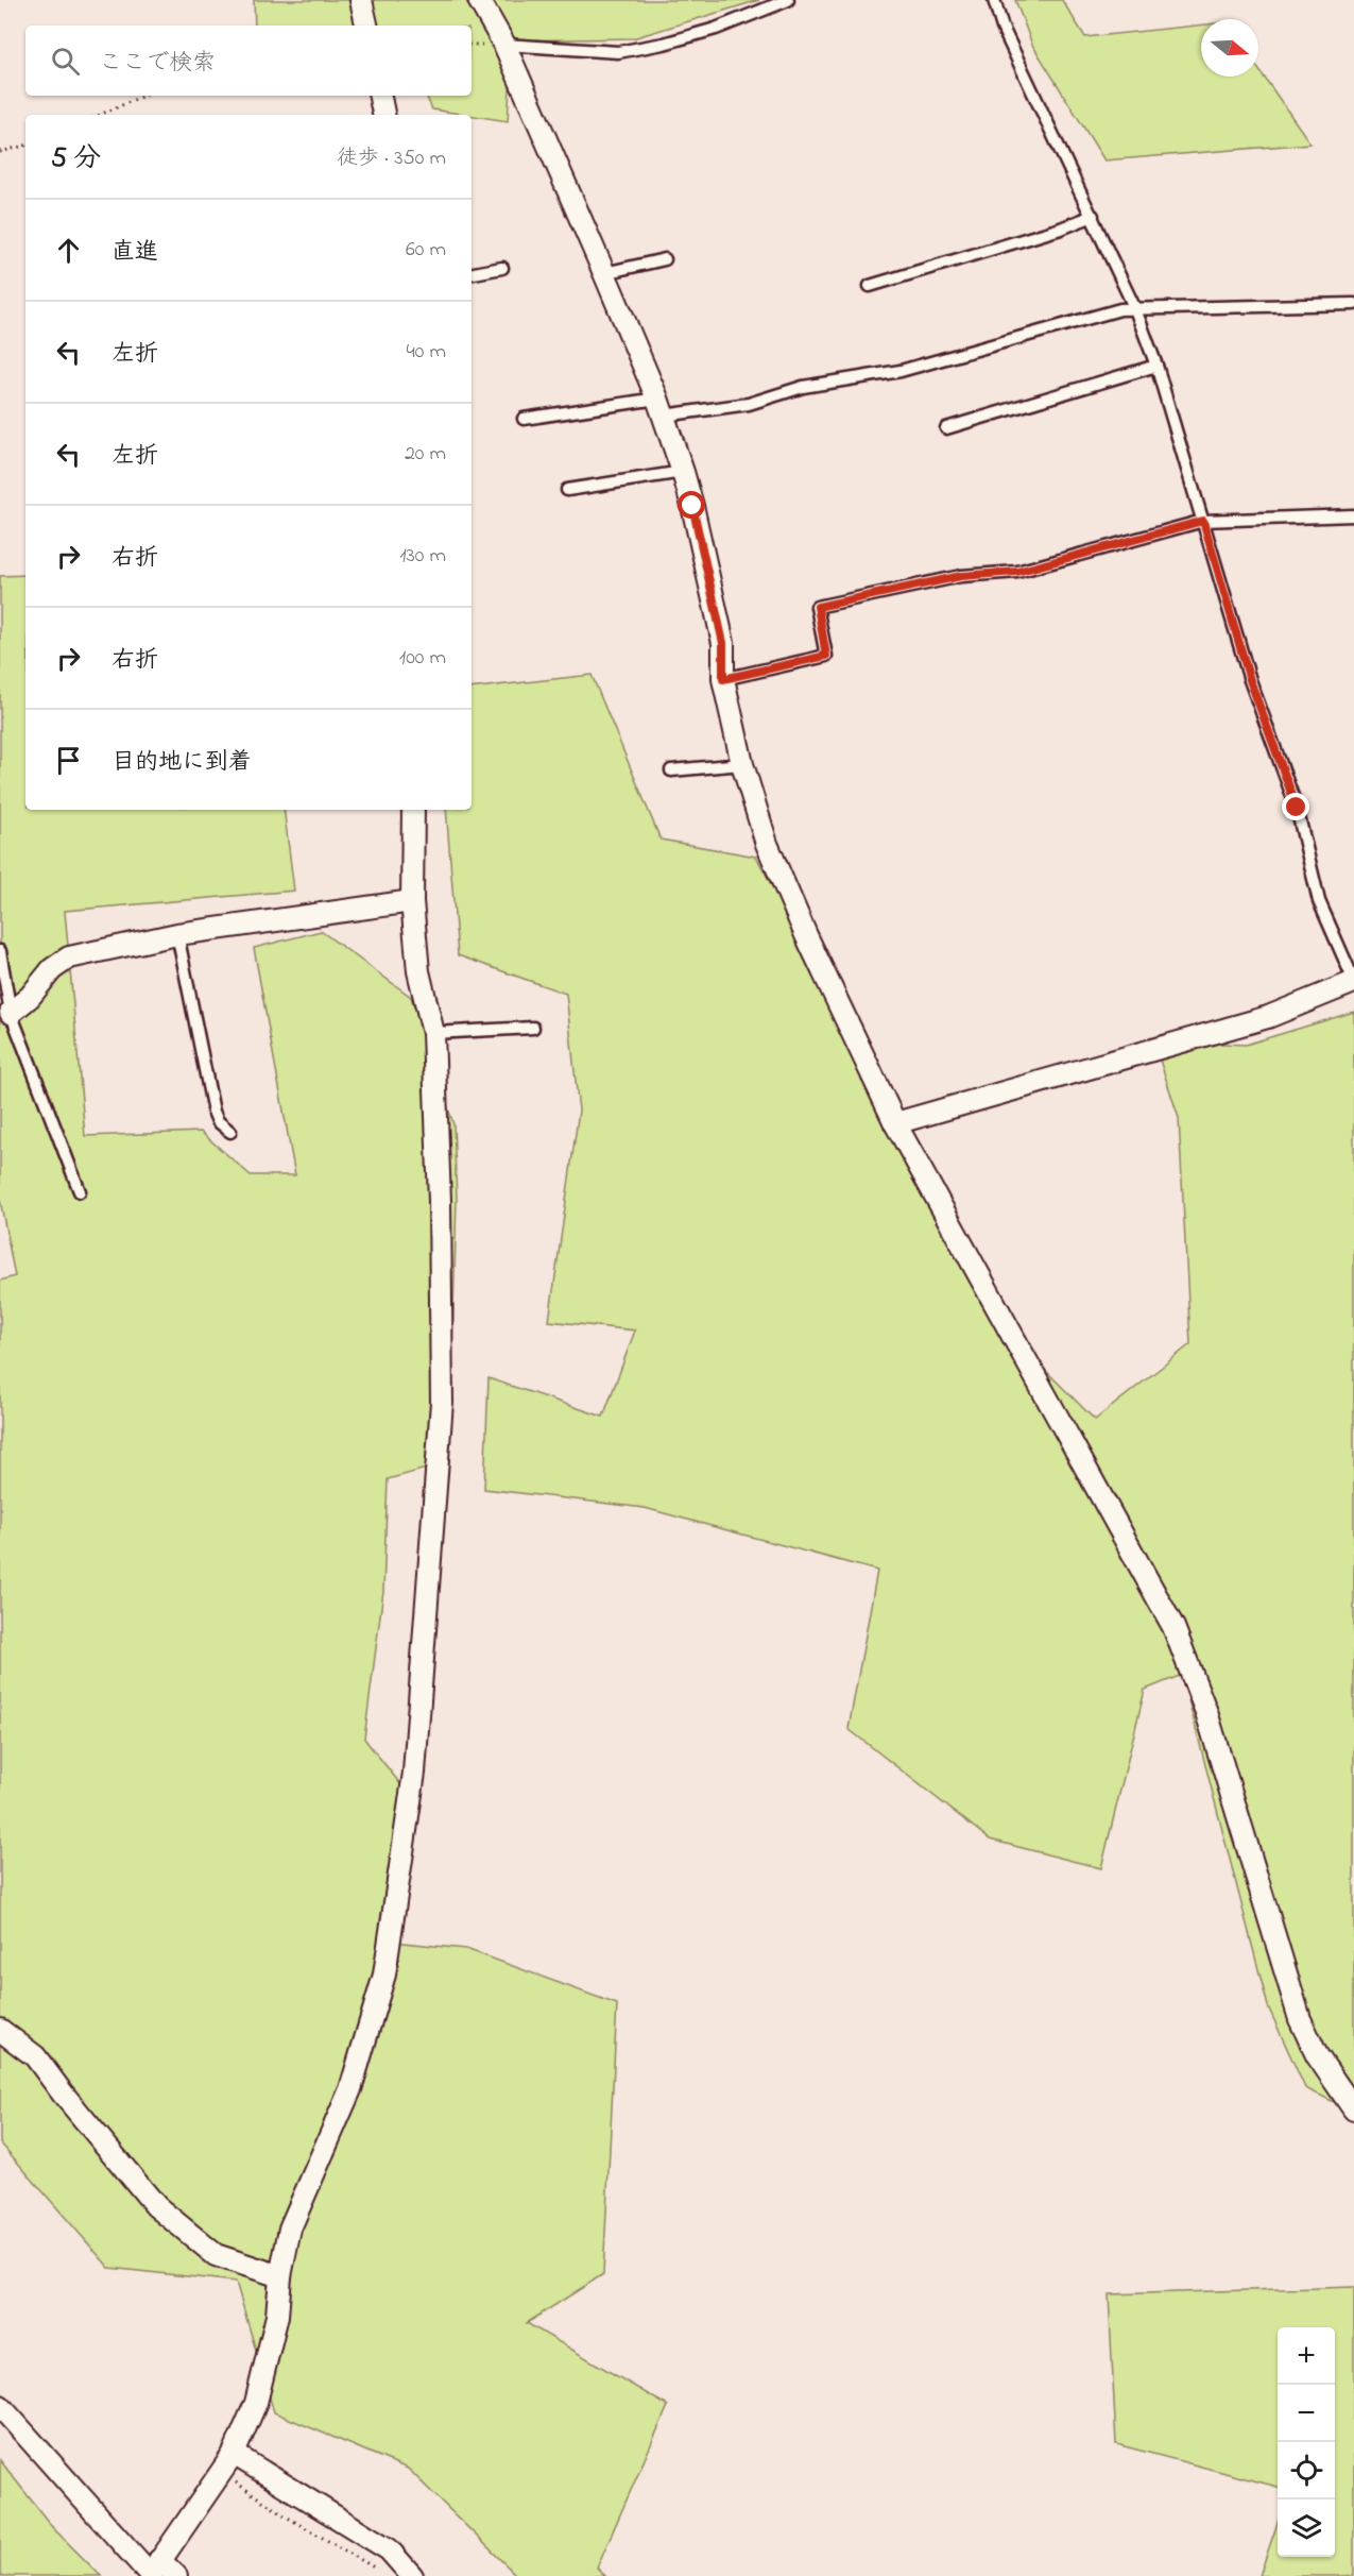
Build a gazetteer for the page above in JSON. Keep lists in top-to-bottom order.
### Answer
{
  "north": "right",
  "page": {
    "search": "ここで検索",
    "heading": ["5 分", "徒歩 · 350 m"],
    "list": [
      ["直進", "60 m"],
      ["左折", "40 m"],
      ["左折", "20 m"],
      ["右折", "130 m"],
      ["右折", "100 m"],
      "目的地に到着"
    ],
    "map_buttons": ["+", "−"]
  }
}
